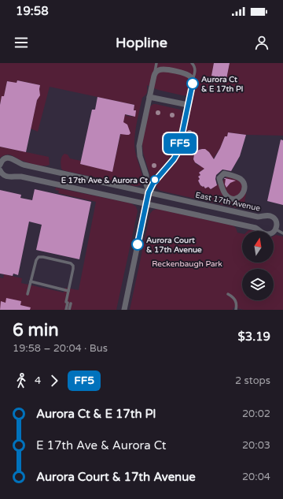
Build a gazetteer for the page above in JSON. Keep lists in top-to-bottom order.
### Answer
{
  "streets": {
    "street": ["East 17th Avenue"]
  },
  "parks": ["Reckenbaugh Park"],
  "places": ["Aurora Ct & E 17th Pl", "E 17th Ave & Aurora Ct", "Aurora Court & 17th Avenue"],
  "lines": ["bus line FF5"],
  "north": "top",
  "page": {
    "status": "19:58",
    "header": "Hopline",
    "on_map": "FF5",
    "heading": ["6 min", "19:58 – 20:04 · Bus", "$3.19"],
    "legs": ["4", "FF5", "2 stops"],
    "list": [
      {
        "name": "Aurora Ct & E 17th Pl",
        "value": "20:02"
      },
      {
        "name": "E 17th Ave & Aurora Ct",
        "value": "20:03"
      },
      {
        "name": "Aurora Court & 17th Avenue",
        "value": "20:04"
      }
    ]
  }
}
